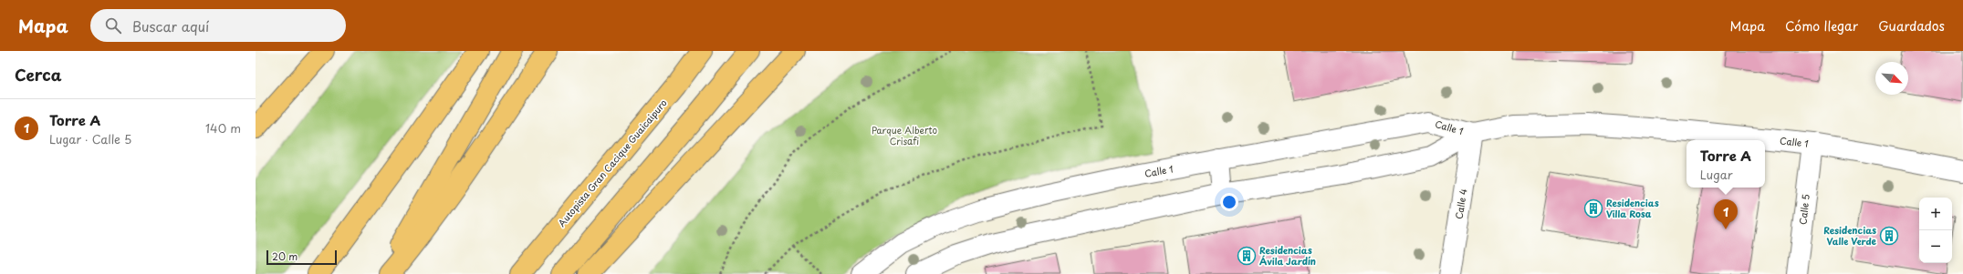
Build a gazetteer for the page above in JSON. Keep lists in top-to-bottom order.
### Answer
{
  "streets": {
    "main road": ["Autopista Gran Cacique Guaicaipuro"],
    "street": ["Calle 1", "Calle 4", "Calle 5"]
  },
  "crossings": [
    ["Calle 1", "Calle 4"],
    ["Calle 1", "Calle 5"]
  ],
  "parks": ["Parque Alberto Crisafi"],
  "places": {
    "building": ["Residencias Villa Rosa", "Residencias Valle Verde", "Residencias Ávila Jardín"]
  },
  "scale_bar": "20 m",
  "north": "bottom right",
  "page": {
    "header": "Mapa",
    "search": "Buscar aquí",
    "nav": ["Mapa", "Cómo llegar", "Guardados"],
    "heading": "Cerca",
    "list": [
      {
        "mark": "1",
        "name": "Torre A",
        "note": "Lugar · Calle 5",
        "value": "140 m"
      }
    ],
    "popup": ["Torre A", "Lugar"],
    "map_buttons": ["+", "−"],
    "pins": "1",
    "scale": "20 m"
  }
}
